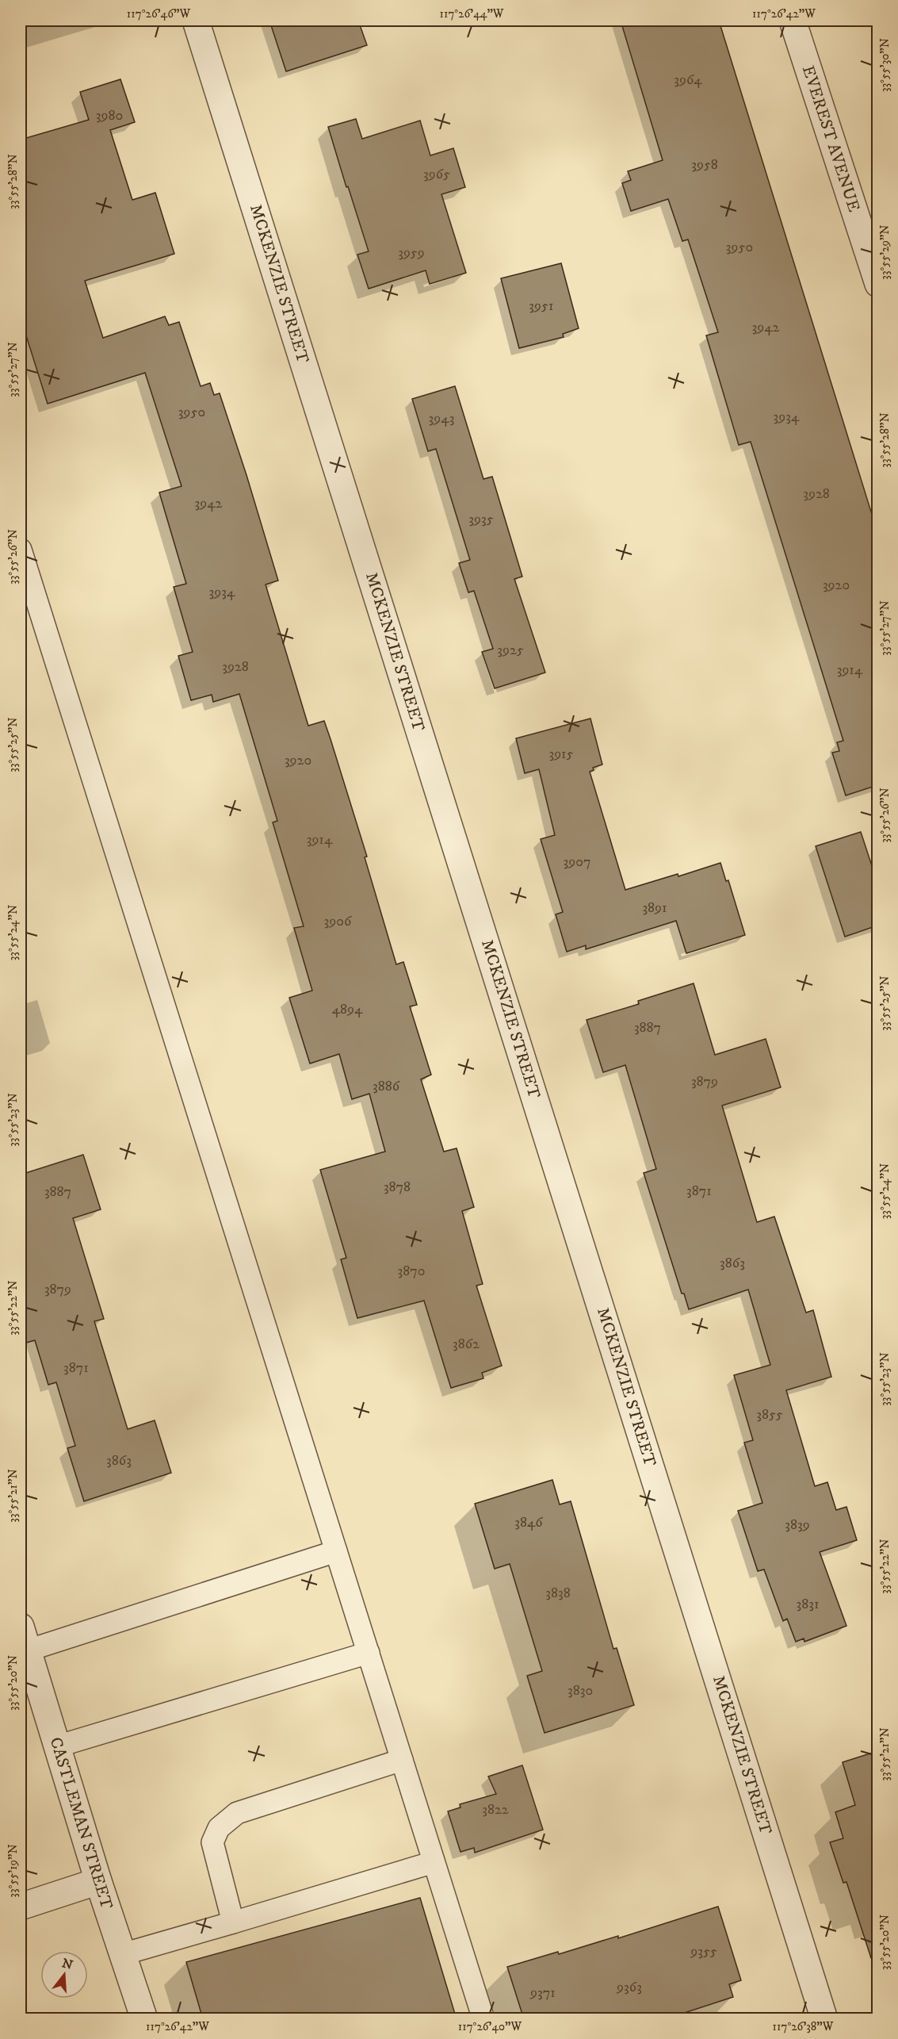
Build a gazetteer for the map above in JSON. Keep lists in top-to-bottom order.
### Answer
{
  "streets": {
    "street": ["EVEREST AVENUE", "MCKENZIE STREET", "CASTLEMAN STREET"]
  },
  "house_numbers": [
    "3964",
    "3980",
    "3958",
    "3965",
    "3950",
    "3959",
    "3951",
    "3942",
    "3950",
    "3934",
    "3943",
    "3928",
    "3942",
    "3935",
    "3920",
    "3934",
    "3925",
    "3928",
    "3914",
    "3915",
    "3920",
    "3914",
    "3907",
    "3891",
    "3906",
    "4894",
    "3887",
    "3879",
    "3886",
    "3878",
    "3871",
    "3887",
    "3863",
    "3870",
    "3879",
    "3862",
    "3871",
    "3855",
    "3863",
    "3846",
    "3839",
    "3838",
    "3831",
    "3830",
    "3822",
    "9355",
    "9363",
    "9371"
  ],
  "north": "top",
  "coordinates": [
    "117°26'46\"W",
    "117°26'44\"W",
    "117°26'42\"W",
    "33°55'30\"N",
    "33°55'28\"N",
    "33°55'29\"N",
    "33°55'27\"N",
    "33°55'26\"N",
    "33°55'25\"N",
    "33°55'24\"N",
    "33°55'23\"N",
    "33°55'22\"N",
    "33°55'21\"N",
    "33°55'20\"N",
    "33°55'19\"N",
    "117°26'40\"W",
    "117°26'38\"W"
  ]
}
